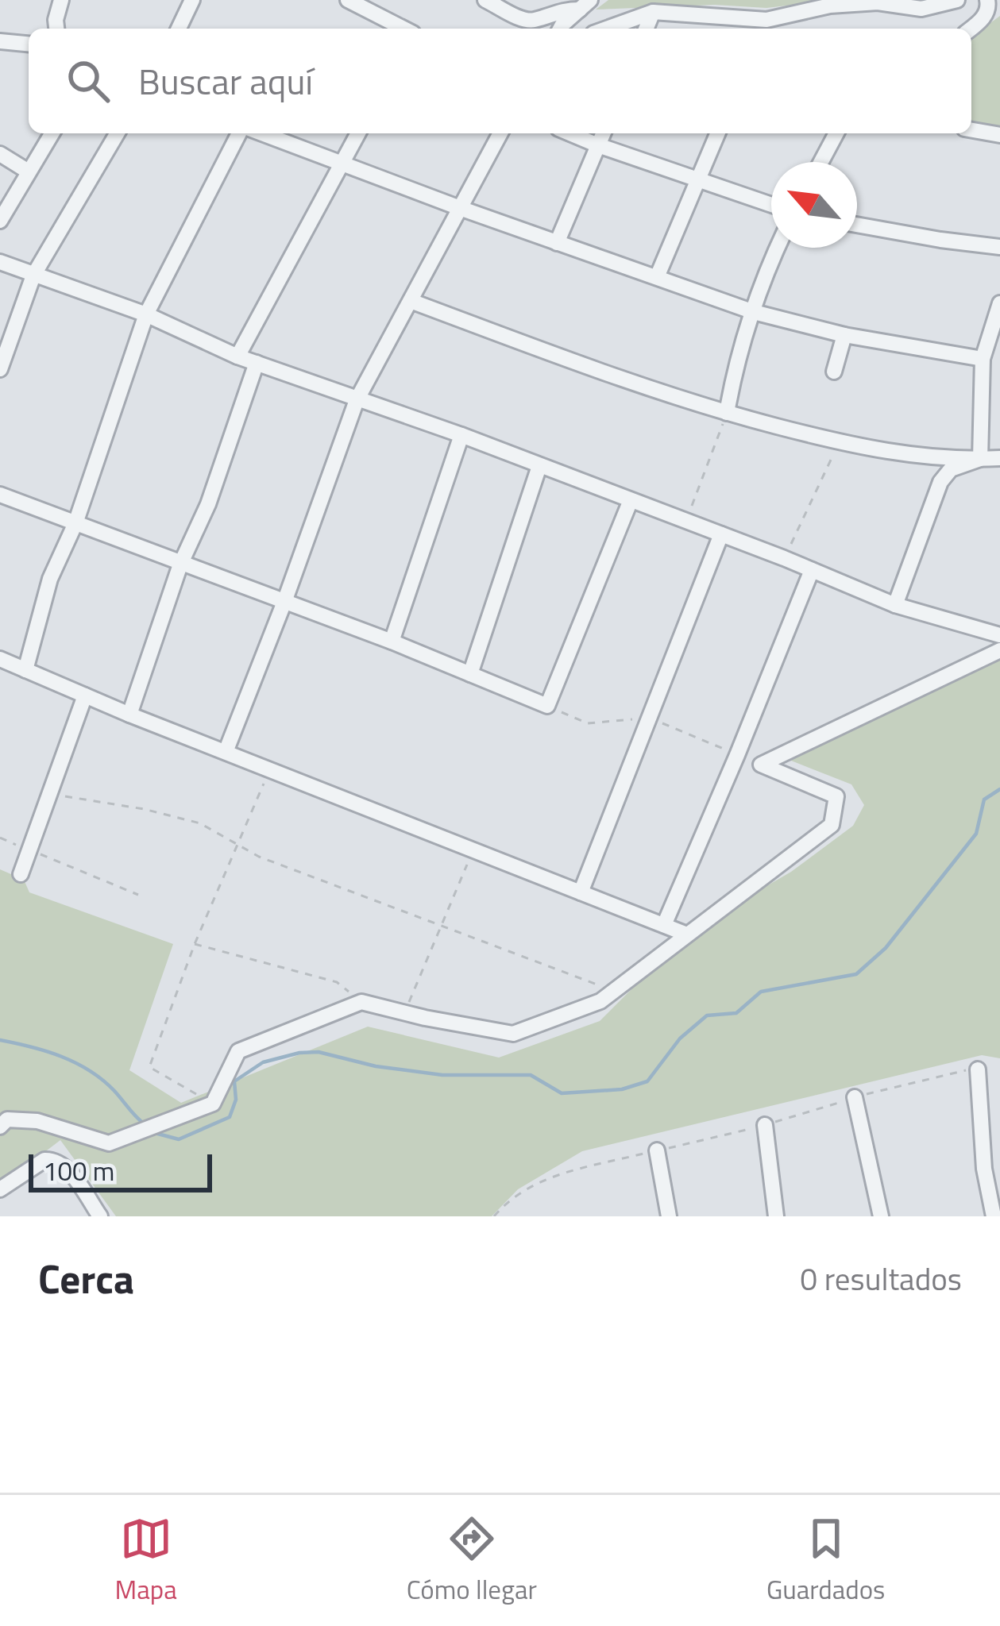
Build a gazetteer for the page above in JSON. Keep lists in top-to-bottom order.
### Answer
{
  "scale_bar": "100 m",
  "north": "top left",
  "page": {
    "search": "Buscar aquí",
    "scale": "100 m",
    "heading": ["Cerca", "0 resultados"],
    "nav": ["Mapa", "Cómo llegar", "Guardados"]
  }
}
